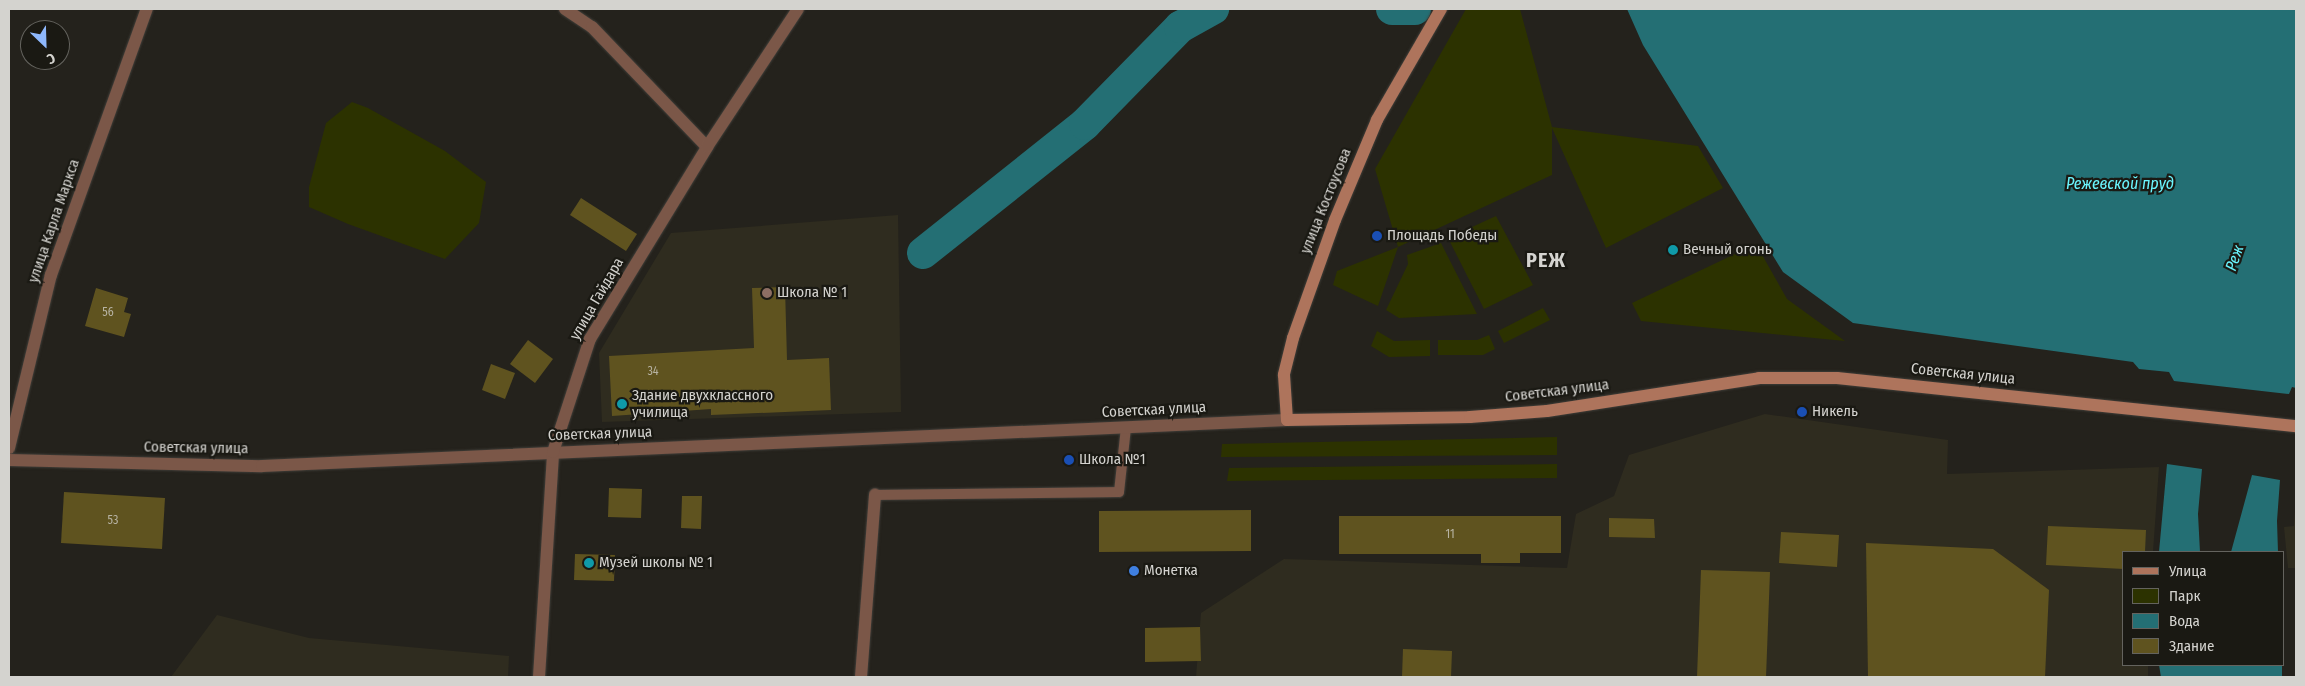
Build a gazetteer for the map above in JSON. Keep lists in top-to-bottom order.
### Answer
{
  "streets": {
    "main road": ["улица Костоусова", "Советская улица"],
    "street": ["улица Карла Маркса", "улица Гайдара"]
  },
  "crossings": [
    ["улица Костоусова", "Советская улица"],
    ["улица Гайдара", "Советская улица"]
  ],
  "districts": ["РЕЖ"],
  "water": ["Режевской пруд", "Реж"],
  "places": [
    "Площадь Победы",
    "Вечный огонь",
    "Школа № 1",
    "Здание двухклассного училища",
    "Никель",
    "Школа №1",
    "Музей школы № 1",
    "Монетка"
  ],
  "house_numbers": [
    "56",
    "34",
    "53",
    "11"
  ],
  "legend": [
    "Улица",
    "Парк",
    "Вода",
    "Здание"
  ],
  "north": "bottom right"
}
